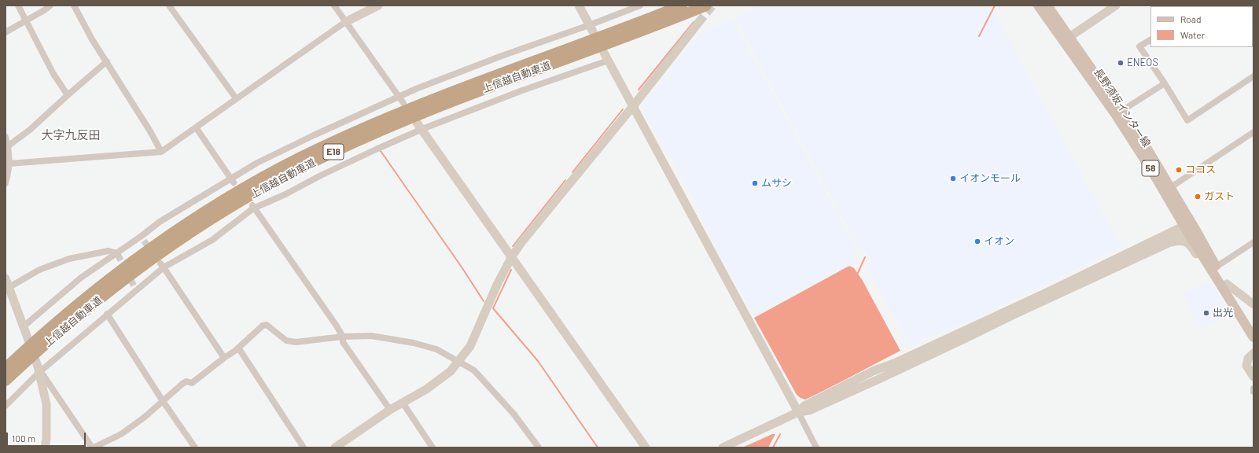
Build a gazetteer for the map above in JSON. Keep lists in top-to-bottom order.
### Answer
{
  "streets": {
    "highway": ["上信越自動車道", "E18"],
    "main road": ["長野須坂インター線", "58"]
  },
  "districts": ["大字九反田"],
  "places": [
    "ENEOS",
    "ココス",
    "イオンモール",
    "ムサシ",
    "ガスト",
    "イオン",
    "出光"
  ],
  "legend": ["Road", "Water"],
  "scale_bar": "100 m"
}
